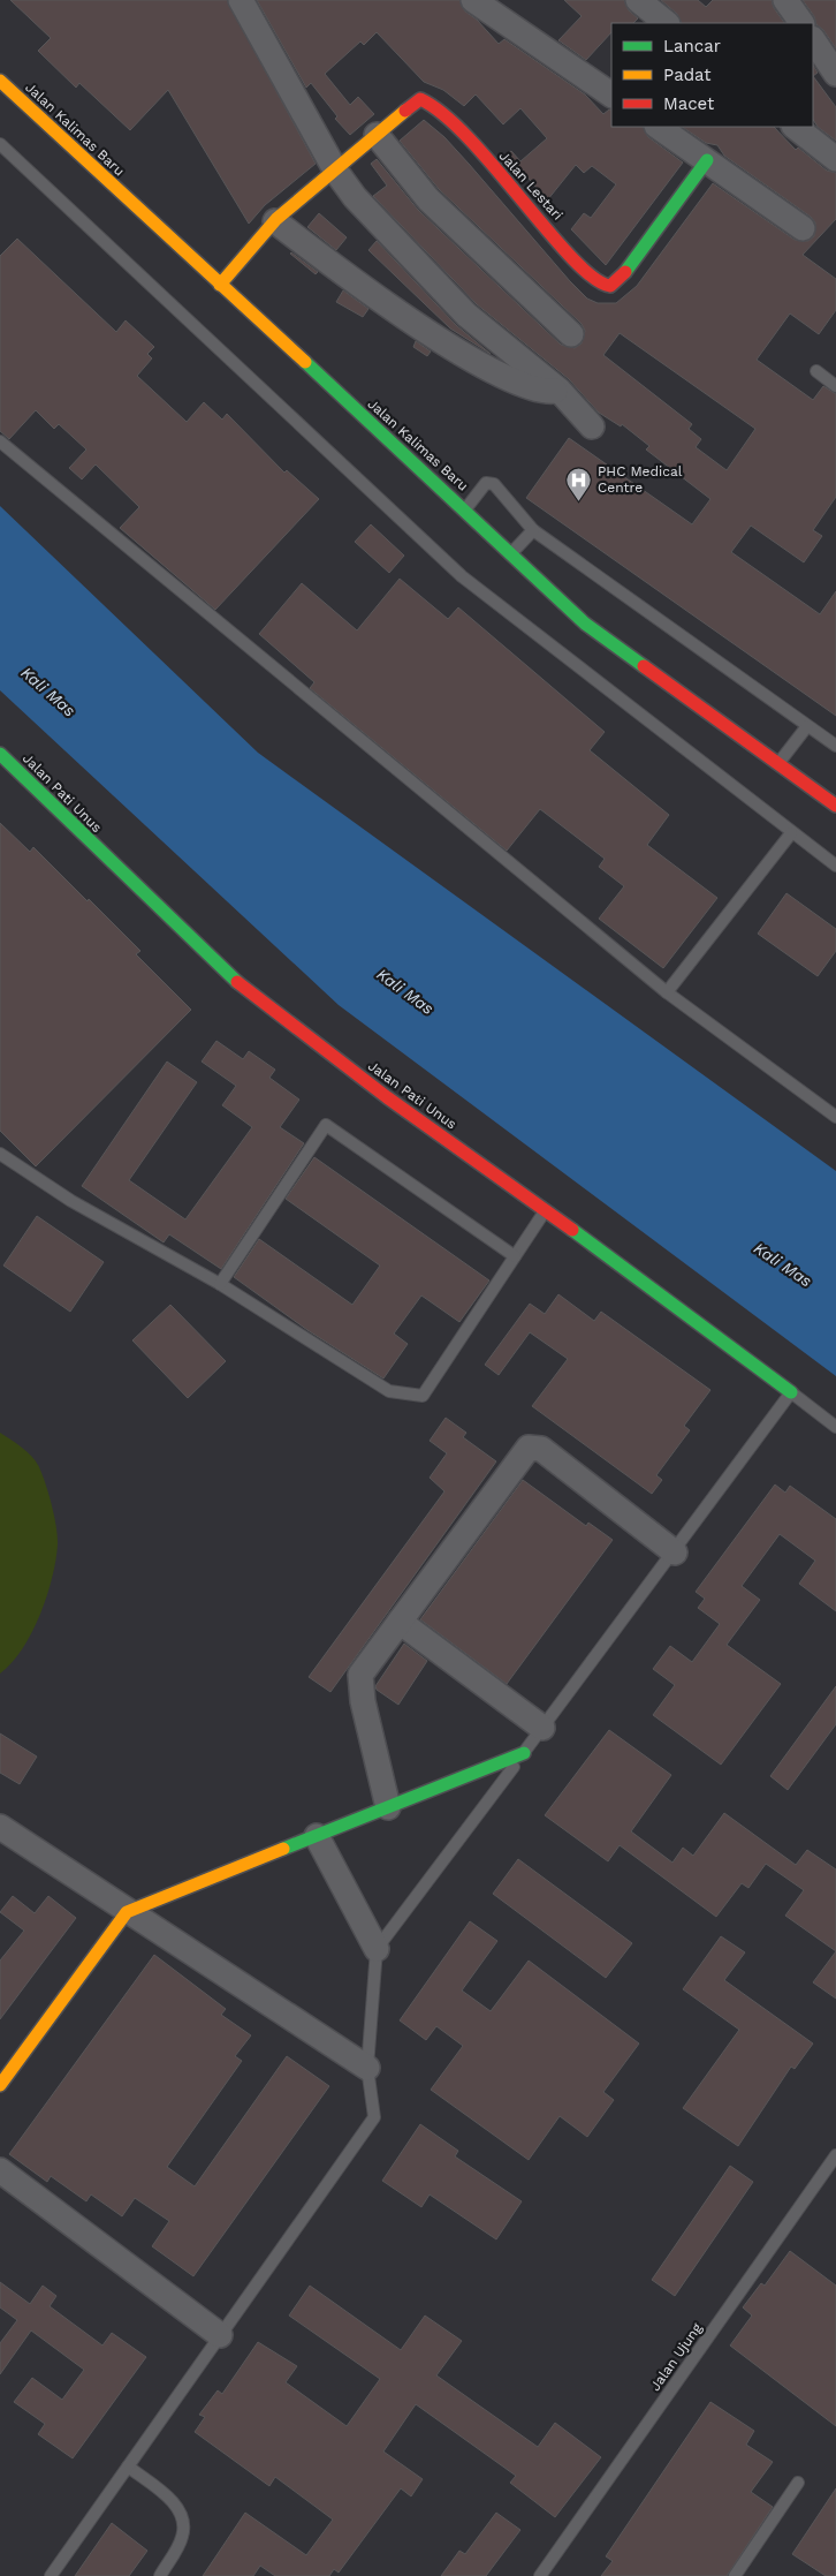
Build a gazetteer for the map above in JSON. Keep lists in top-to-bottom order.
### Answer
{
  "streets": {
    "street": ["Jalan Kalimas Baru", "Jalan Lestari", "Jalan Pati Unus"],
    "lane": ["Jalan Ujung"]
  },
  "water": ["Kali Mas"],
  "places": {
    "hospital": ["PHC Medical Centre"]
  },
  "legend": ["Lancar", "Padat", "Macet"]
}
